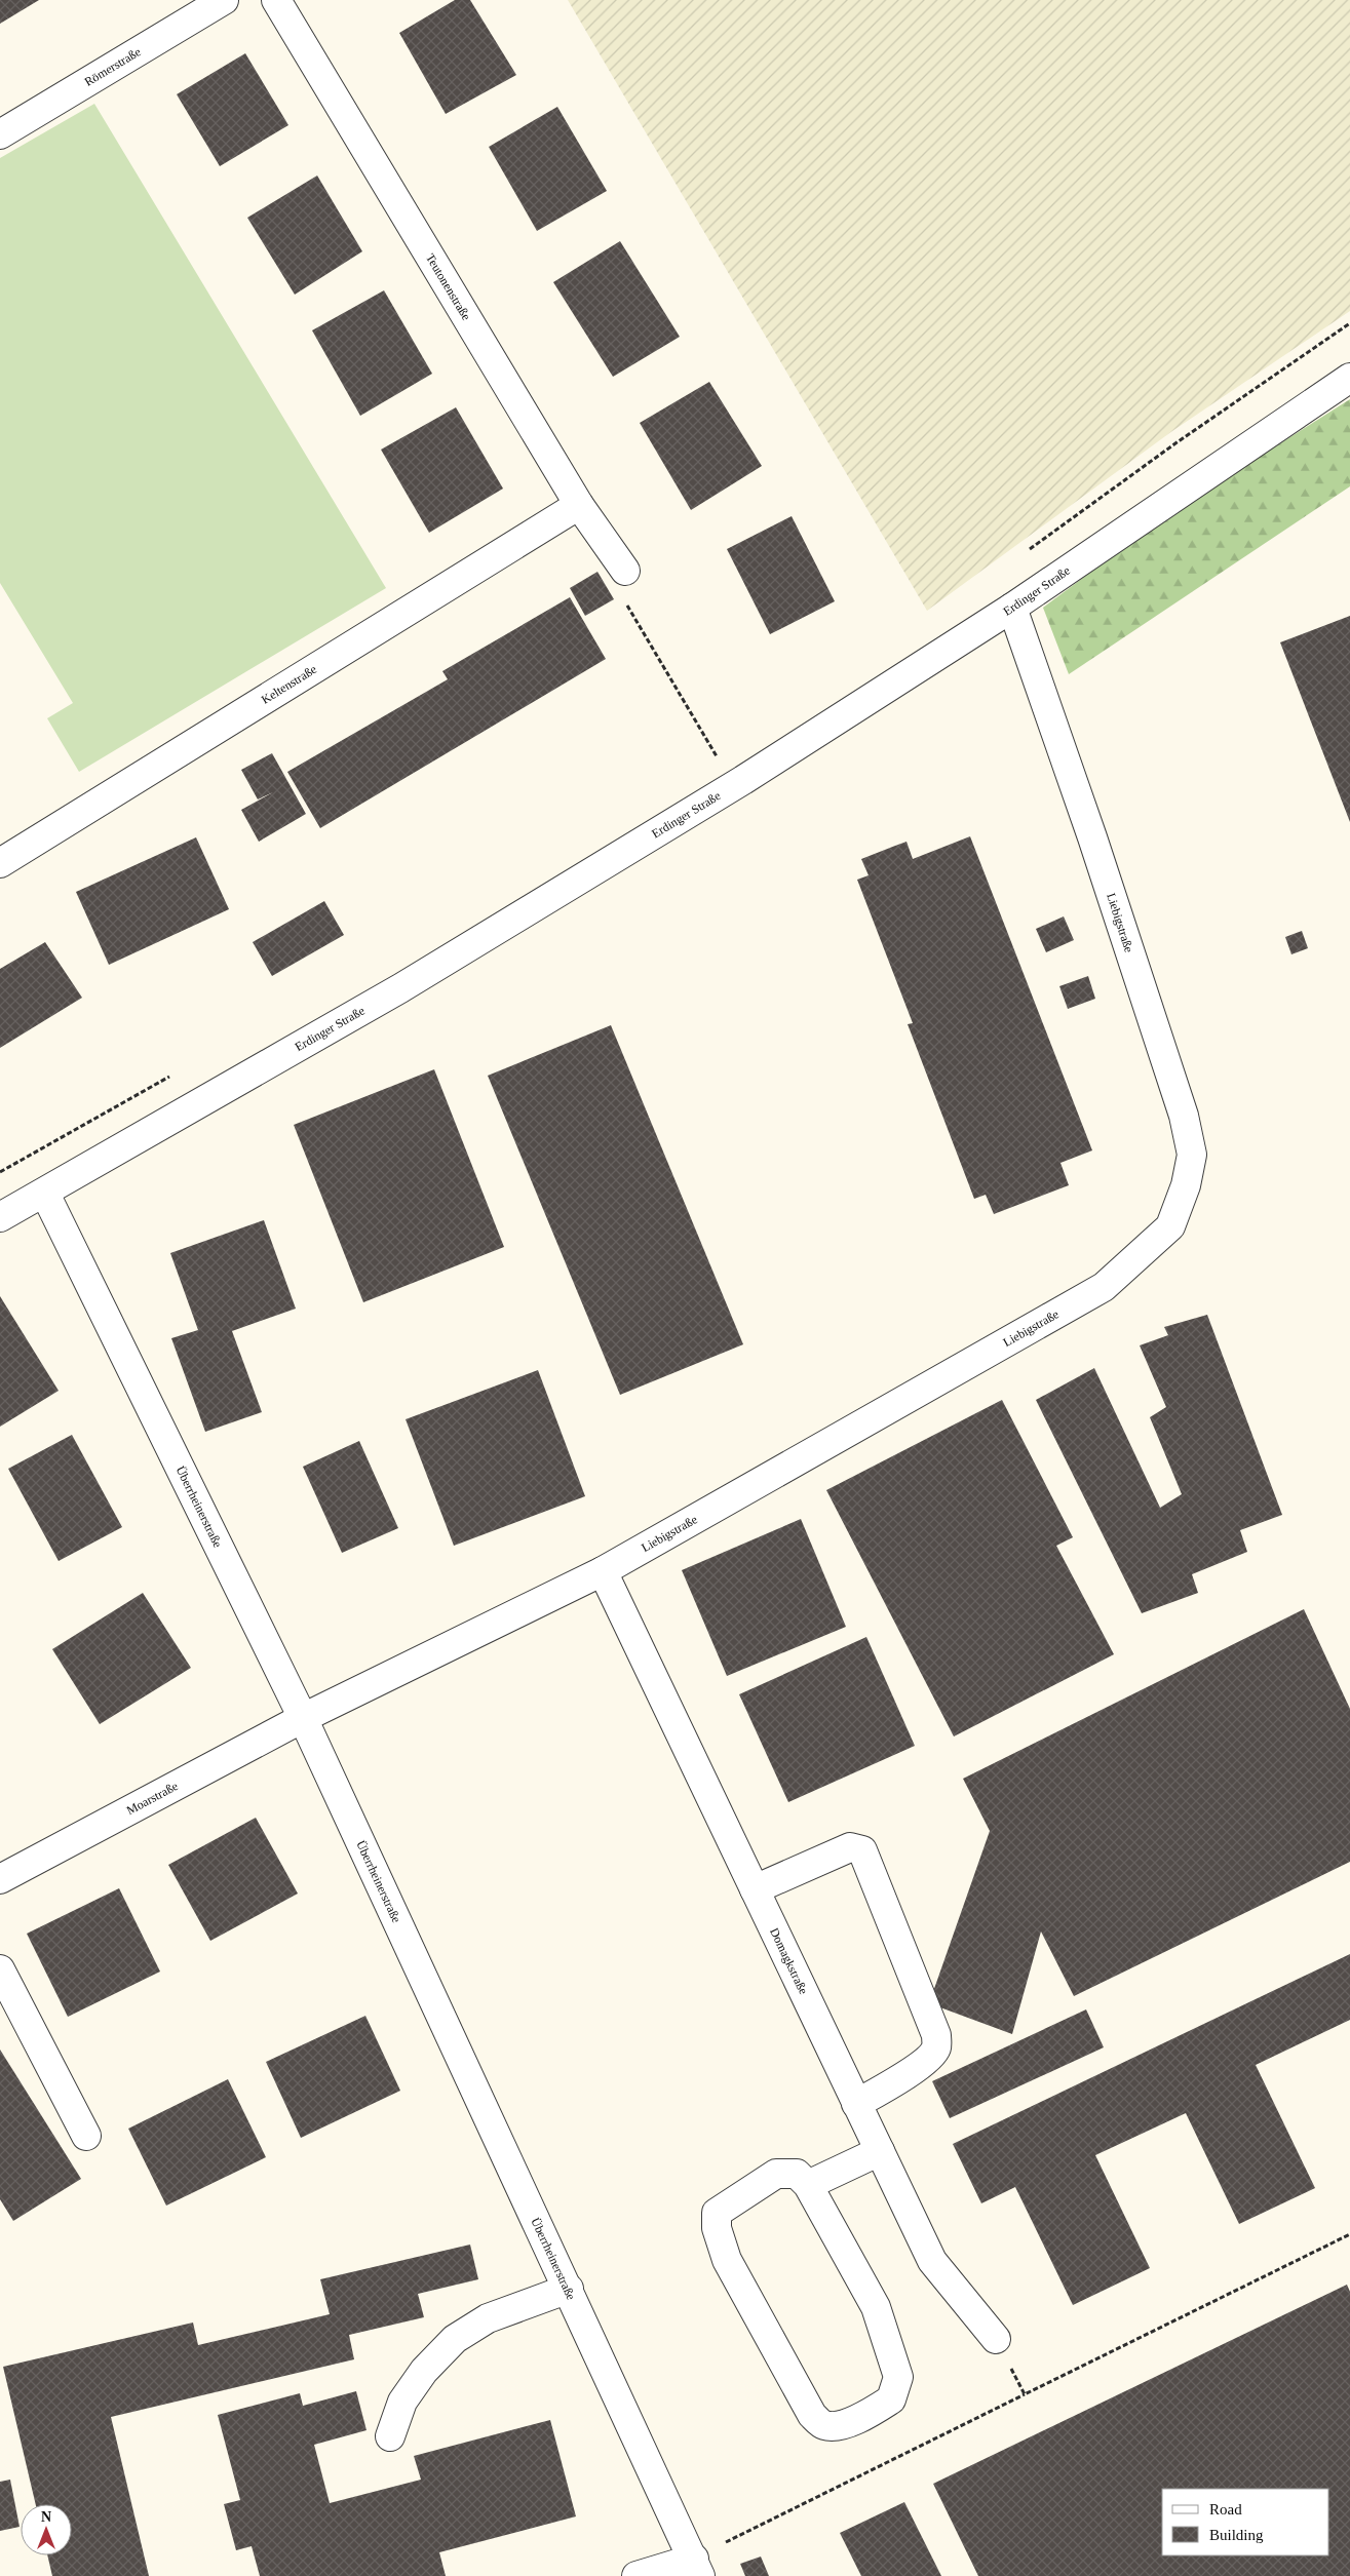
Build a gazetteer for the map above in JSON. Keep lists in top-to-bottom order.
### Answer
{
  "streets": {
    "street": [
      "Römerstraße",
      "Teutonenstraße",
      "Erdinger Straße",
      "Keltenstraße",
      "Liebigstraße",
      "Überrheinerstraße",
      "Moarstraße",
      "Domagkstraße"
    ]
  },
  "crossings": [
    ["Teutonenstraße", "Keltenstraße"],
    ["Erdinger Straße", "Liebigstraße"],
    ["Erdinger Straße", "Überrheinerstraße"],
    ["Liebigstraße", "Überrheinerstraße"],
    ["Liebigstraße", "Moarstraße"],
    ["Liebigstraße", "Domagkstraße"],
    ["Überrheinerstraße", "Moarstraße"]
  ],
  "legend": ["Road", "Building"],
  "north": "top"
}
